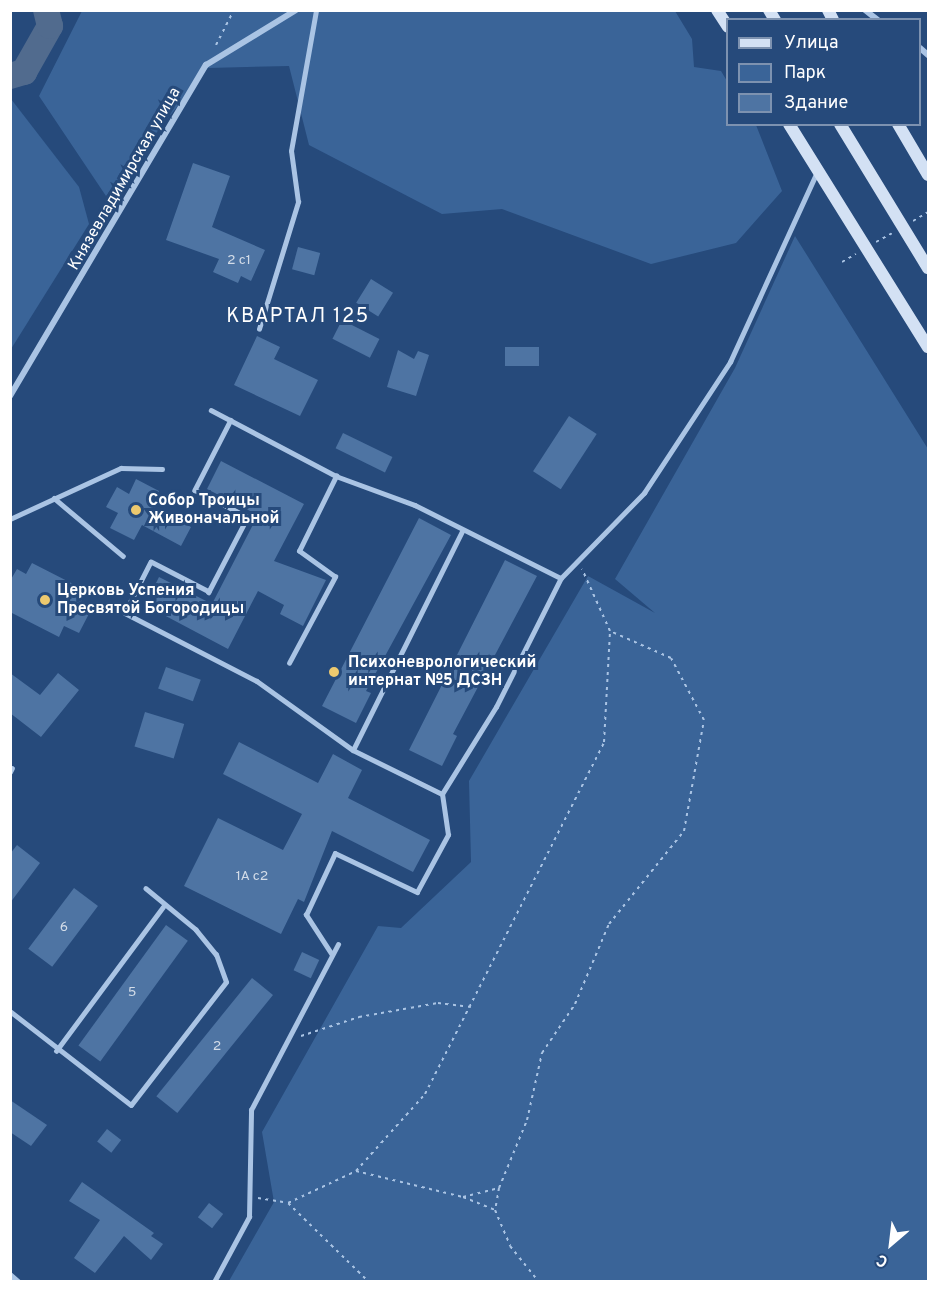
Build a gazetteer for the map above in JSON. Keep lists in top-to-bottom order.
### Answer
{
  "streets": {
    "street": ["Князевладимирская улица"]
  },
  "districts": ["КВАРТАЛ 125"],
  "places": ["Собор Троицы Живоначальной", "Церковь Успения Пресвятой Богородицы", "Психоневрологический интернат №5 ДСЗН"],
  "house_numbers": [
    "2 с1",
    "1А с2",
    "6",
    "5",
    "2"
  ],
  "legend": ["Улица", "Парк", "Здание"],
  "north": "bottom left"
}
